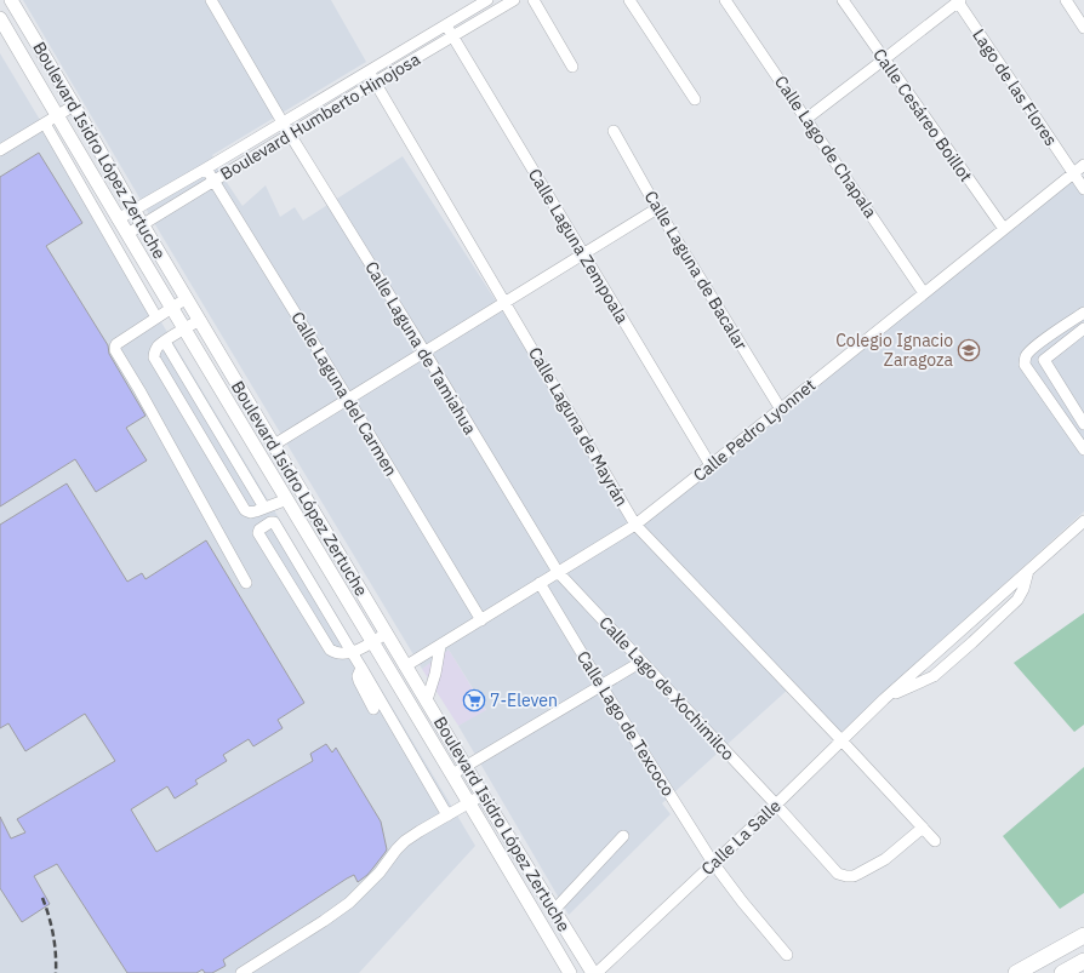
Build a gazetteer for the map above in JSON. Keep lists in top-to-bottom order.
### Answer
{
  "streets": {
    "main road": ["Boulevard Isidro López Zertuche"],
    "street": [
      "Lago de las Flores",
      "Calle Cesáreo Boillot",
      "Boulevard Humberto Hinojosa",
      "Calle Lago de Chapala",
      "Calle Laguna Zempoala",
      "Calle Laguna de Bacalar",
      "Calle Laguna de Tamiahua",
      "Calle Laguna del Carmen",
      "Calle Laguna de Mayrán",
      "Calle Pedro Lyonnet",
      "Calle Lago de Xochimilco",
      "Calle Lago de Texcoco",
      "Calle La Salle"
    ]
  },
  "crossings": [
    ["Lago de las Flores", "Calle Pedro Lyonnet"],
    ["Calle Cesáreo Boillot", "Calle Pedro Lyonnet"],
    ["Boulevard Humberto Hinojosa", "Boulevard Isidro López Zertuche"],
    ["Boulevard Humberto Hinojosa", "Calle Laguna Zempoala"],
    ["Boulevard Humberto Hinojosa", "Calle Laguna de Tamiahua"],
    ["Boulevard Humberto Hinojosa", "Calle Laguna del Carmen"],
    ["Boulevard Humberto Hinojosa", "Calle Laguna de Mayrán"],
    ["Calle Lago de Chapala", "Calle Pedro Lyonnet"],
    ["Boulevard Isidro López Zertuche", "Calle Pedro Lyonnet"],
    ["Calle Laguna Zempoala", "Calle Pedro Lyonnet"],
    ["Calle Laguna de Bacalar", "Calle Pedro Lyonnet"],
    ["Calle Laguna de Tamiahua", "Calle Pedro Lyonnet"],
    ["Calle Laguna de Tamiahua", "Calle Lago de Xochimilco"],
    ["Calle Laguna del Carmen", "Calle Pedro Lyonnet"],
    ["Calle Laguna de Mayrán", "Calle Pedro Lyonnet"],
    ["Calle Laguna de Mayrán", "Calle Lago de Xochimilco"],
    ["Calle Laguna de Mayrán", "Calle La Salle"],
    ["Calle Pedro Lyonnet", "Calle Lago de Xochimilco"],
    ["Calle Pedro Lyonnet", "Calle Lago de Texcoco"],
    ["Calle Lago de Xochimilco", "Calle La Salle"],
    ["Calle Lago de Texcoco", "Calle La Salle"]
  ],
  "places": {
    "school or university": ["Colegio Ignacio Zaragoza"],
    "supermarket": ["7-Eleven"]
  }
}
